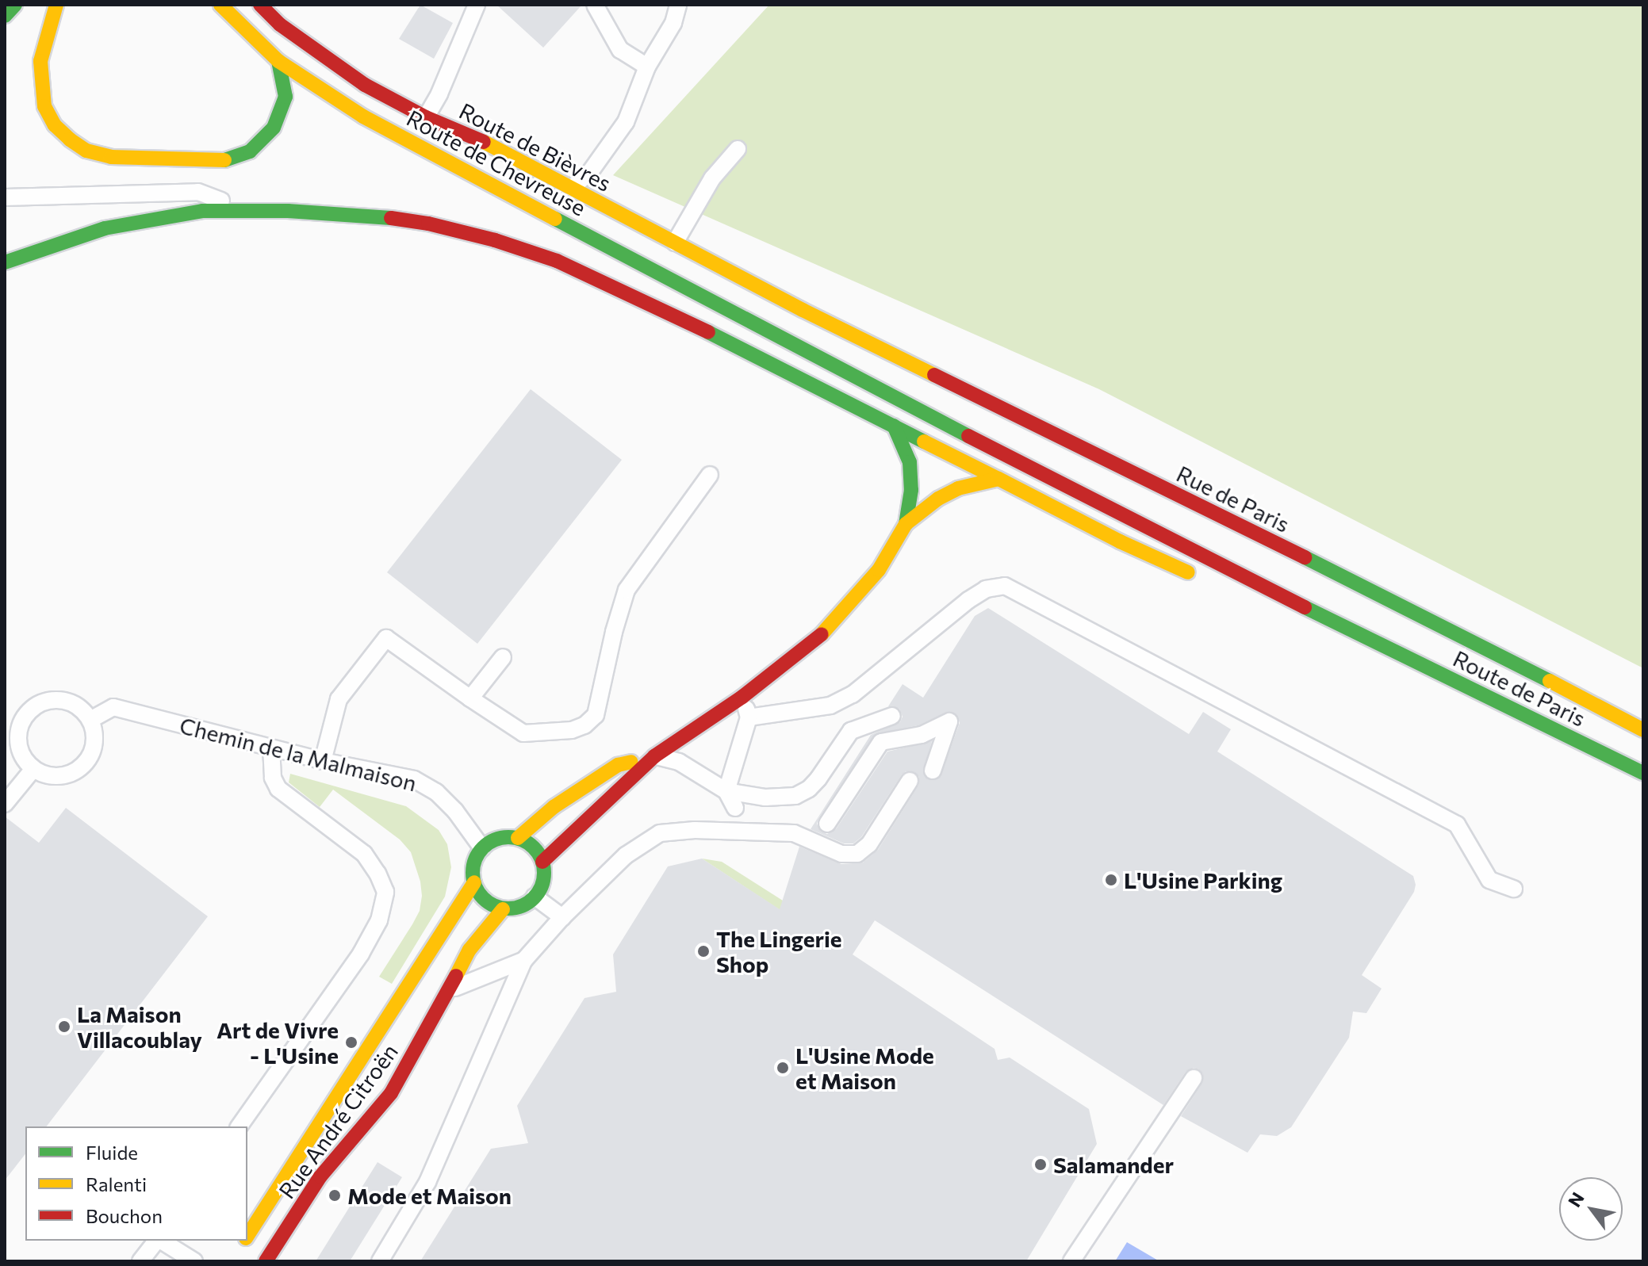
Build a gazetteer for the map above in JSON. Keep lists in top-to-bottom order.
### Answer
{
  "streets": {
    "main road": [
      "Route de Bièvres",
      "Route de Chevreuse",
      "Rue de Paris",
      "Route de Paris",
      "Rue André Citroën"
    ],
    "lane": ["Chemin de la Malmaison"]
  },
  "crossings": [
    ["Route de Bièvres", "Rue de Paris"],
    ["Route de Chevreuse", "Route de Paris"],
    ["Chemin de la Malmaison", "Rue André Citroën"]
  ],
  "places": [
    "L'Usine Parking",
    "The Lingerie Shop",
    "La Maison Villacoublay",
    "Art de Vivre - L'Usine",
    "L'Usine Mode et Maison",
    "Salamander",
    "Mode et Maison"
  ],
  "legend": ["Fluide", "Ralenti", "Bouchon"],
  "north": "top left"
}
